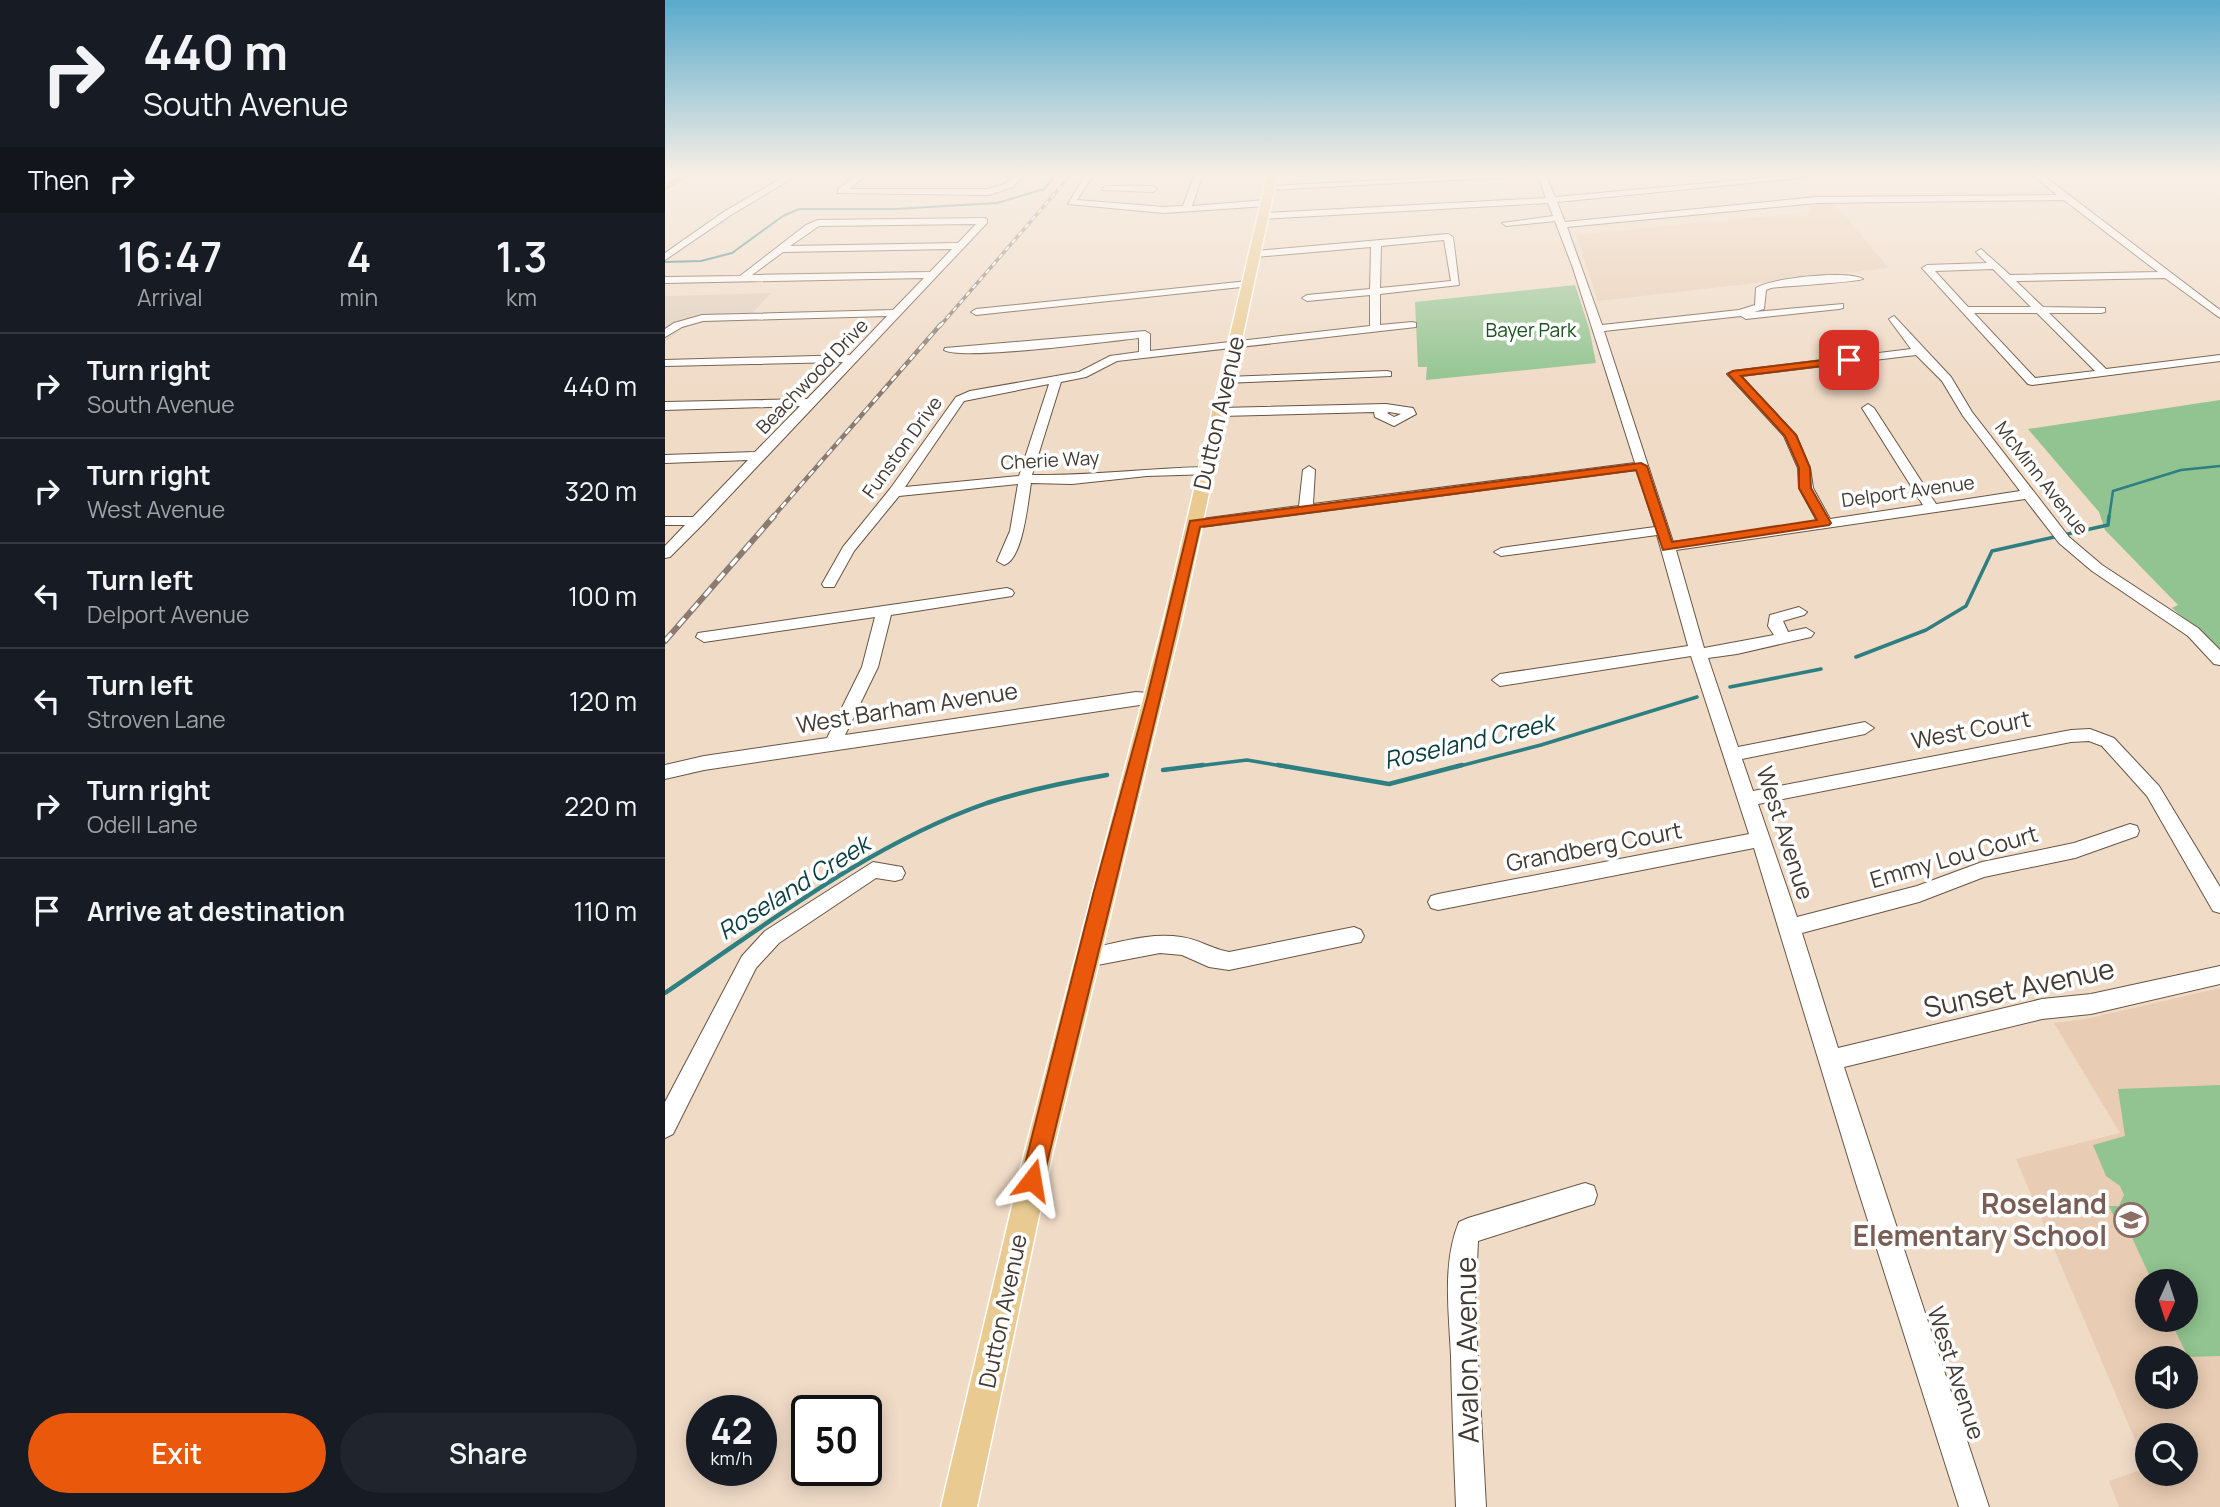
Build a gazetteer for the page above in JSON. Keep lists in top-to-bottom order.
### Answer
{
  "streets": {
    "main road": ["Dutton Avenue"],
    "street": [
      "Beachwood Drive",
      "Funston Drive",
      "Cherie Way",
      "McMinn Avenue",
      "Delport Avenue",
      "West Barham Avenue",
      "West Court",
      "West Avenue",
      "Grandberg Court",
      "Emmy Lou Court",
      "Sunset Avenue",
      "Avalon Avenue"
    ]
  },
  "crossings": [
    ["Dutton Avenue", "Funston Drive"],
    ["Dutton Avenue", "Cherie Way"],
    ["Dutton Avenue", "West Barham Avenue"],
    ["Funston Drive", "Cherie Way"],
    ["McMinn Avenue", "Delport Avenue"],
    ["Delport Avenue", "West Avenue"],
    ["West Court", "West Avenue"],
    ["West Avenue", "Grandberg Court"],
    ["West Avenue", "Emmy Lou Court"],
    ["West Avenue", "Sunset Avenue"]
  ],
  "water": ["Roseland Creek"],
  "parks": ["Bayer Park"],
  "places": {
    "school or university": ["Roseland Elementary School"]
  },
  "north": "bottom",
  "page": {
    "turn": ["440 m", "South Avenue"],
    "then": "Then",
    "eta": [
      "16:47",
      "Arrival",
      "4",
      "min",
      "1.3",
      "km"
    ],
    "list": [
      {
        "name": "Turn right",
        "note": "South Avenue",
        "value": "440 m"
      },
      {
        "name": "Turn right",
        "note": "West Avenue",
        "value": "320 m"
      },
      {
        "name": "Turn left",
        "note": "Delport Avenue",
        "value": "100 m"
      },
      {
        "name": "Turn left",
        "note": "Stroven Lane",
        "value": "120 m"
      },
      {
        "name": "Turn right",
        "note": "Odell Lane",
        "value": "220 m"
      },
      {
        "name": "Arrive at destination",
        "value": "110 m"
      }
    ],
    "speed": "42 km/h",
    "limit": "50",
    "buttons": ["Exit", "Share"]
  }
}
